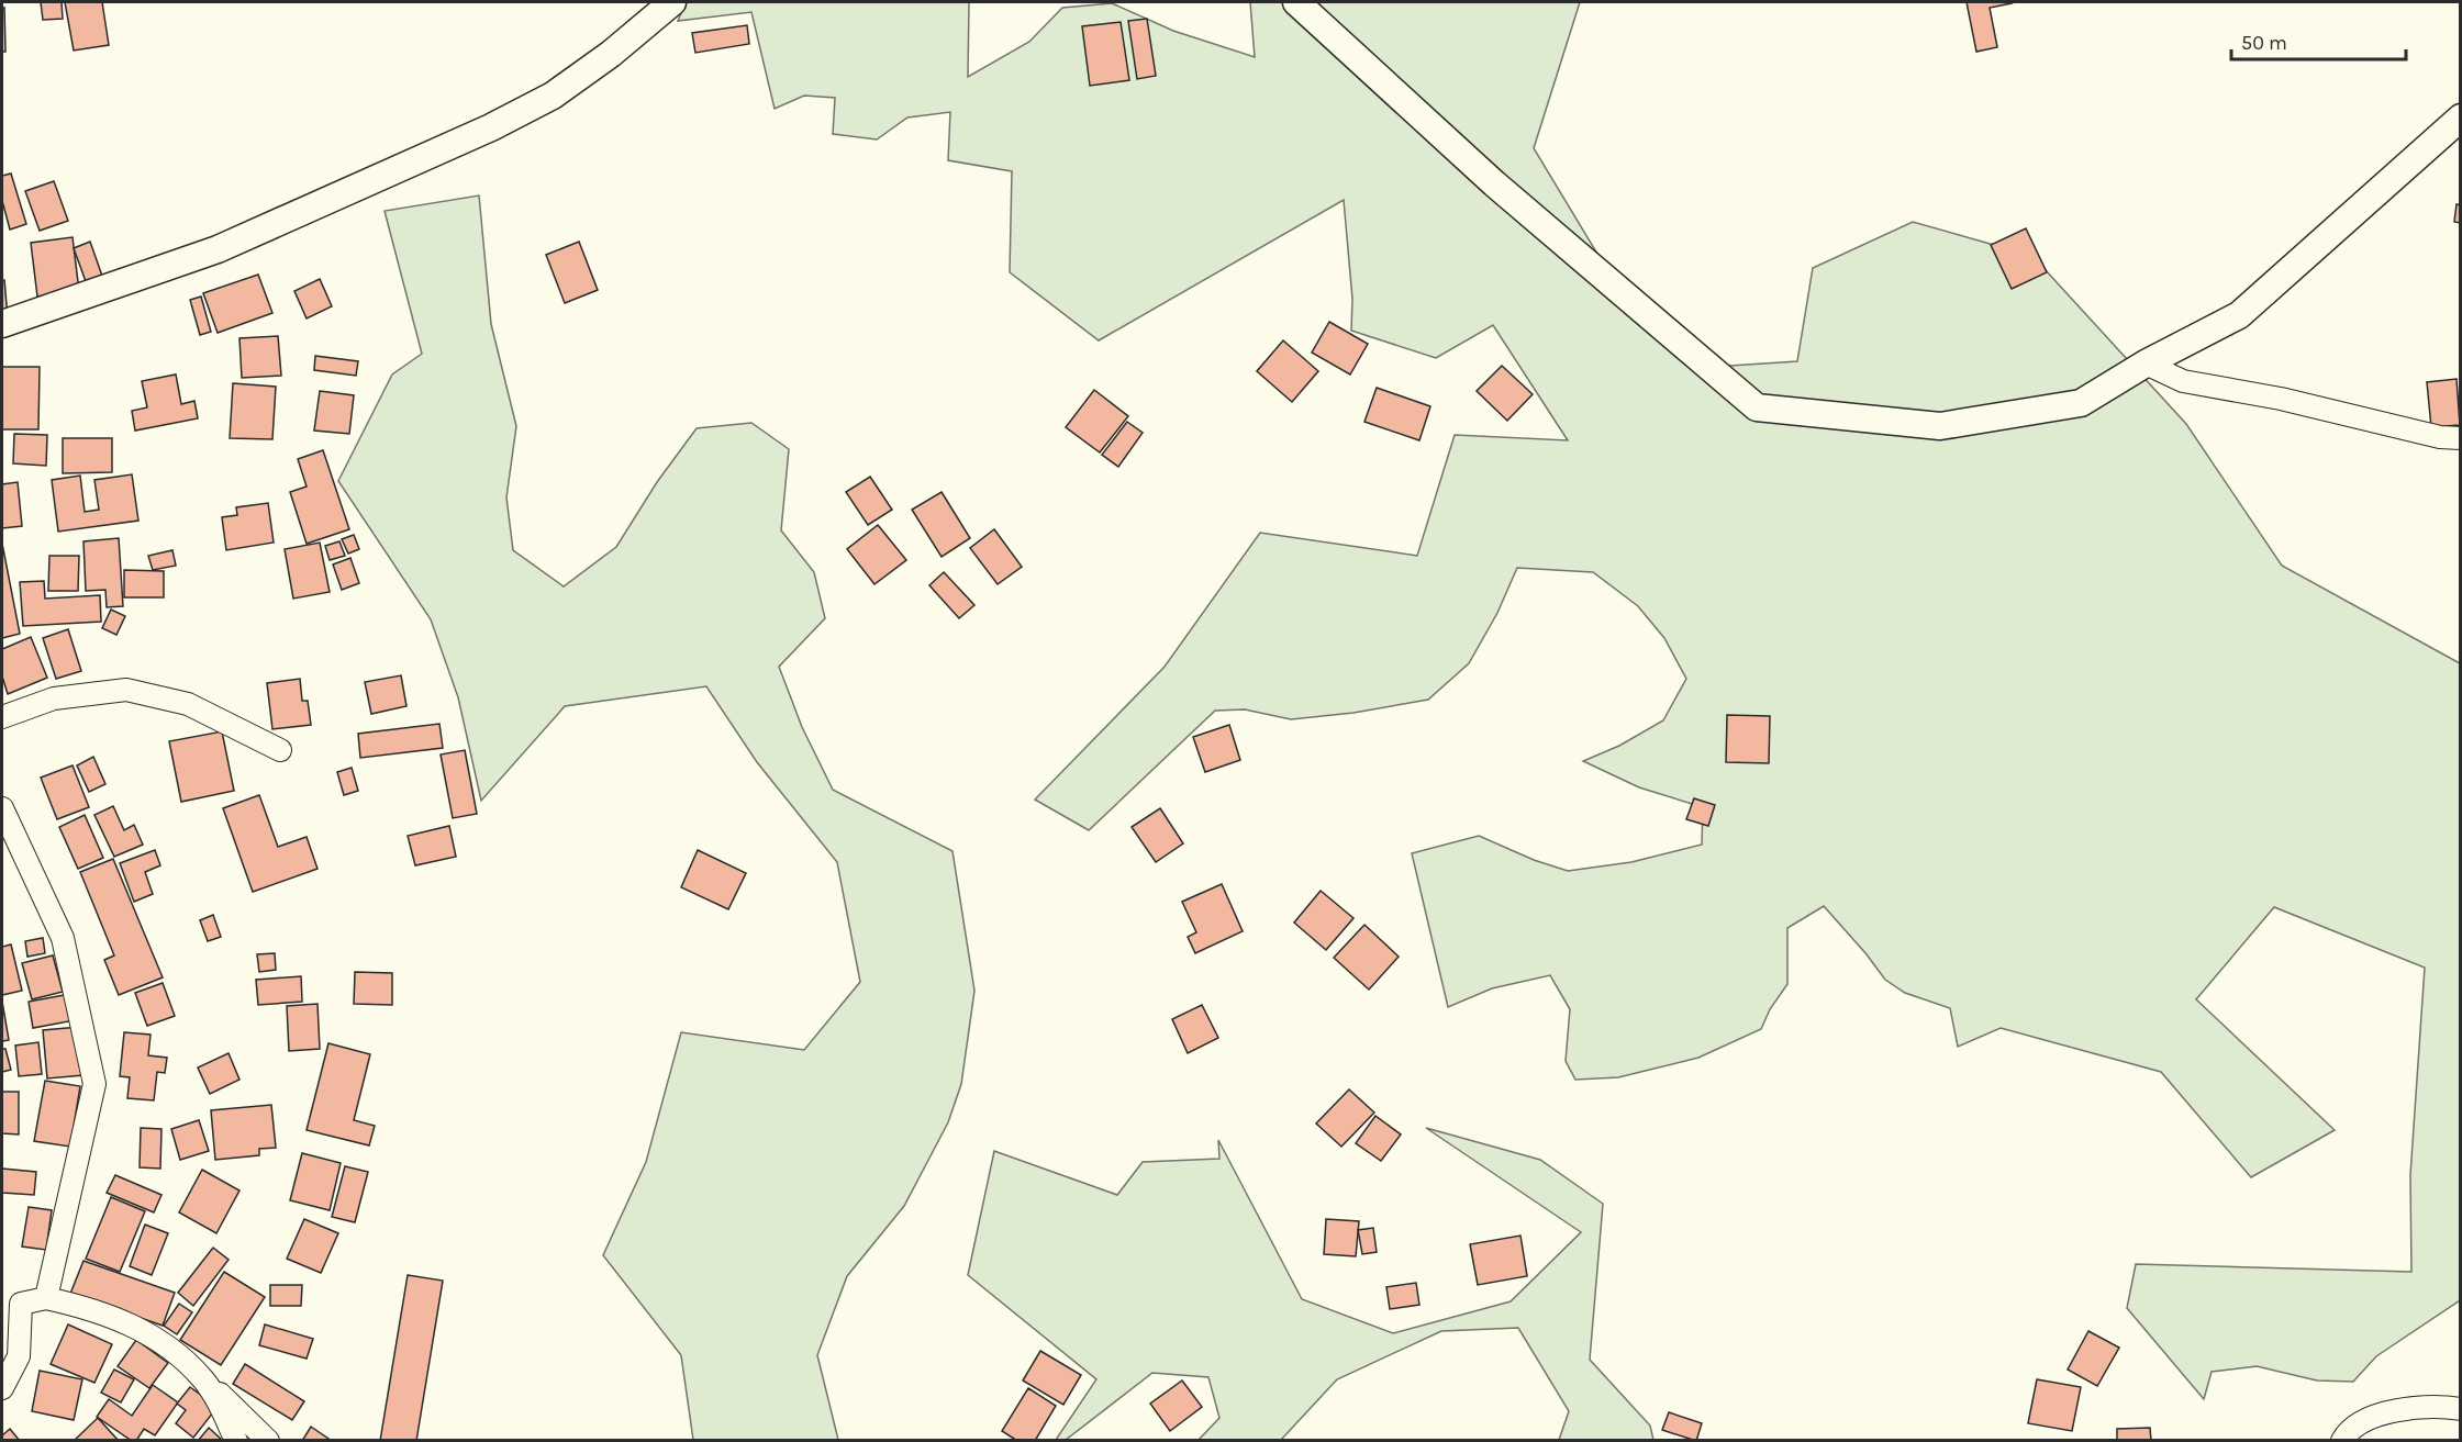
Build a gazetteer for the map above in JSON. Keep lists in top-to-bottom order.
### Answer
{
  "scale_bar": "50 m"
}
